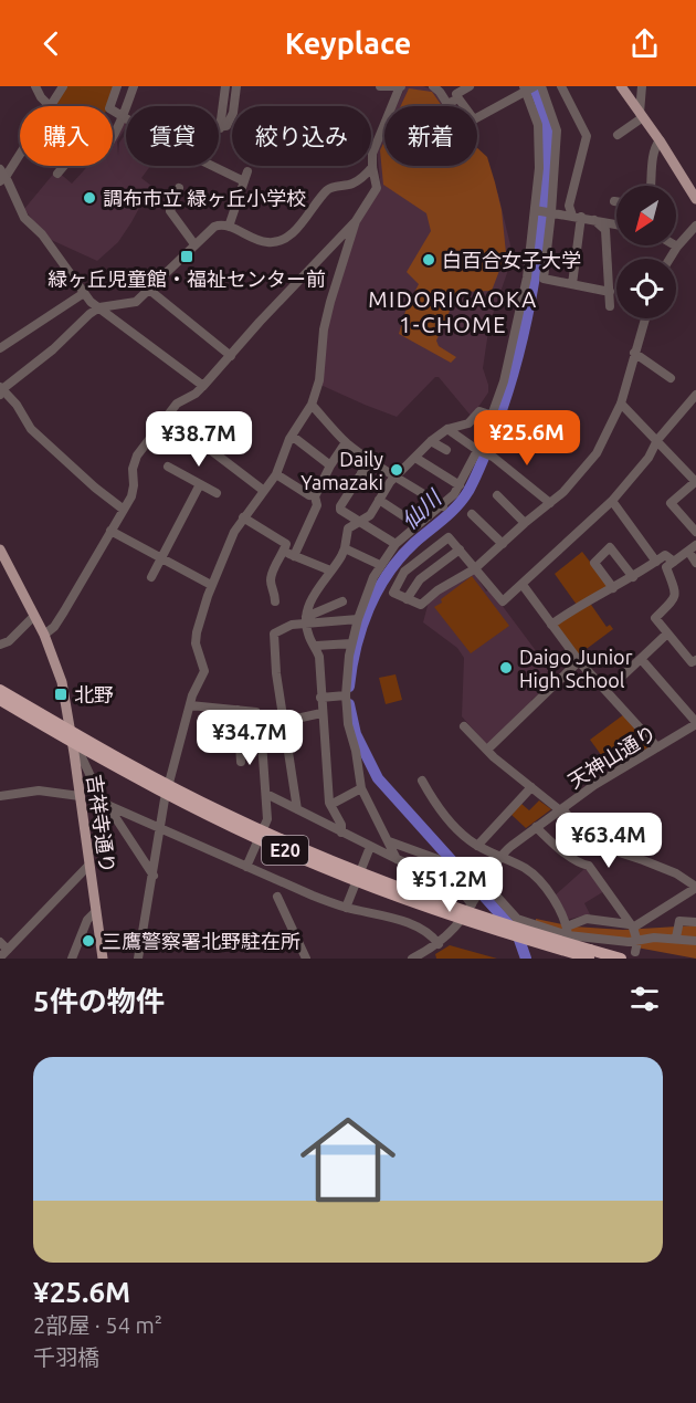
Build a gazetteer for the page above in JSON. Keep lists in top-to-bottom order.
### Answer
{
  "streets": {
    "highway": ["E20"],
    "main road": ["吉祥寺通り"],
    "street": ["天神山通り"]
  },
  "districts": ["MIDORIGAOKA 1-CHOME"],
  "water": ["仙川"],
  "places": {
    "other": [
      "調布市立 緑ヶ丘小学校",
      "白百合女子大学",
      "Daily Yamazaki",
      "Daigo Junior High School",
      "三鷹警察署北野駐在所"
    ],
    "transit": ["緑ヶ丘児童館・福祉センター前", "北野"]
  },
  "north": "bottom left",
  "page": {
    "header": "Keyplace",
    "chip": [
      "購入",
      "賃貸",
      "絞り込み",
      "新着"
    ],
    "price": [
      "¥25.6M",
      "¥38.7M",
      "¥34.7M",
      "¥63.4M",
      "¥51.2M"
    ],
    "heading": "5件の物件",
    "list": [
      {
        "name": "¥25.6M",
        "note": "2部屋 · 54 m² · 千羽橋"
      }
    ]
  }
}
